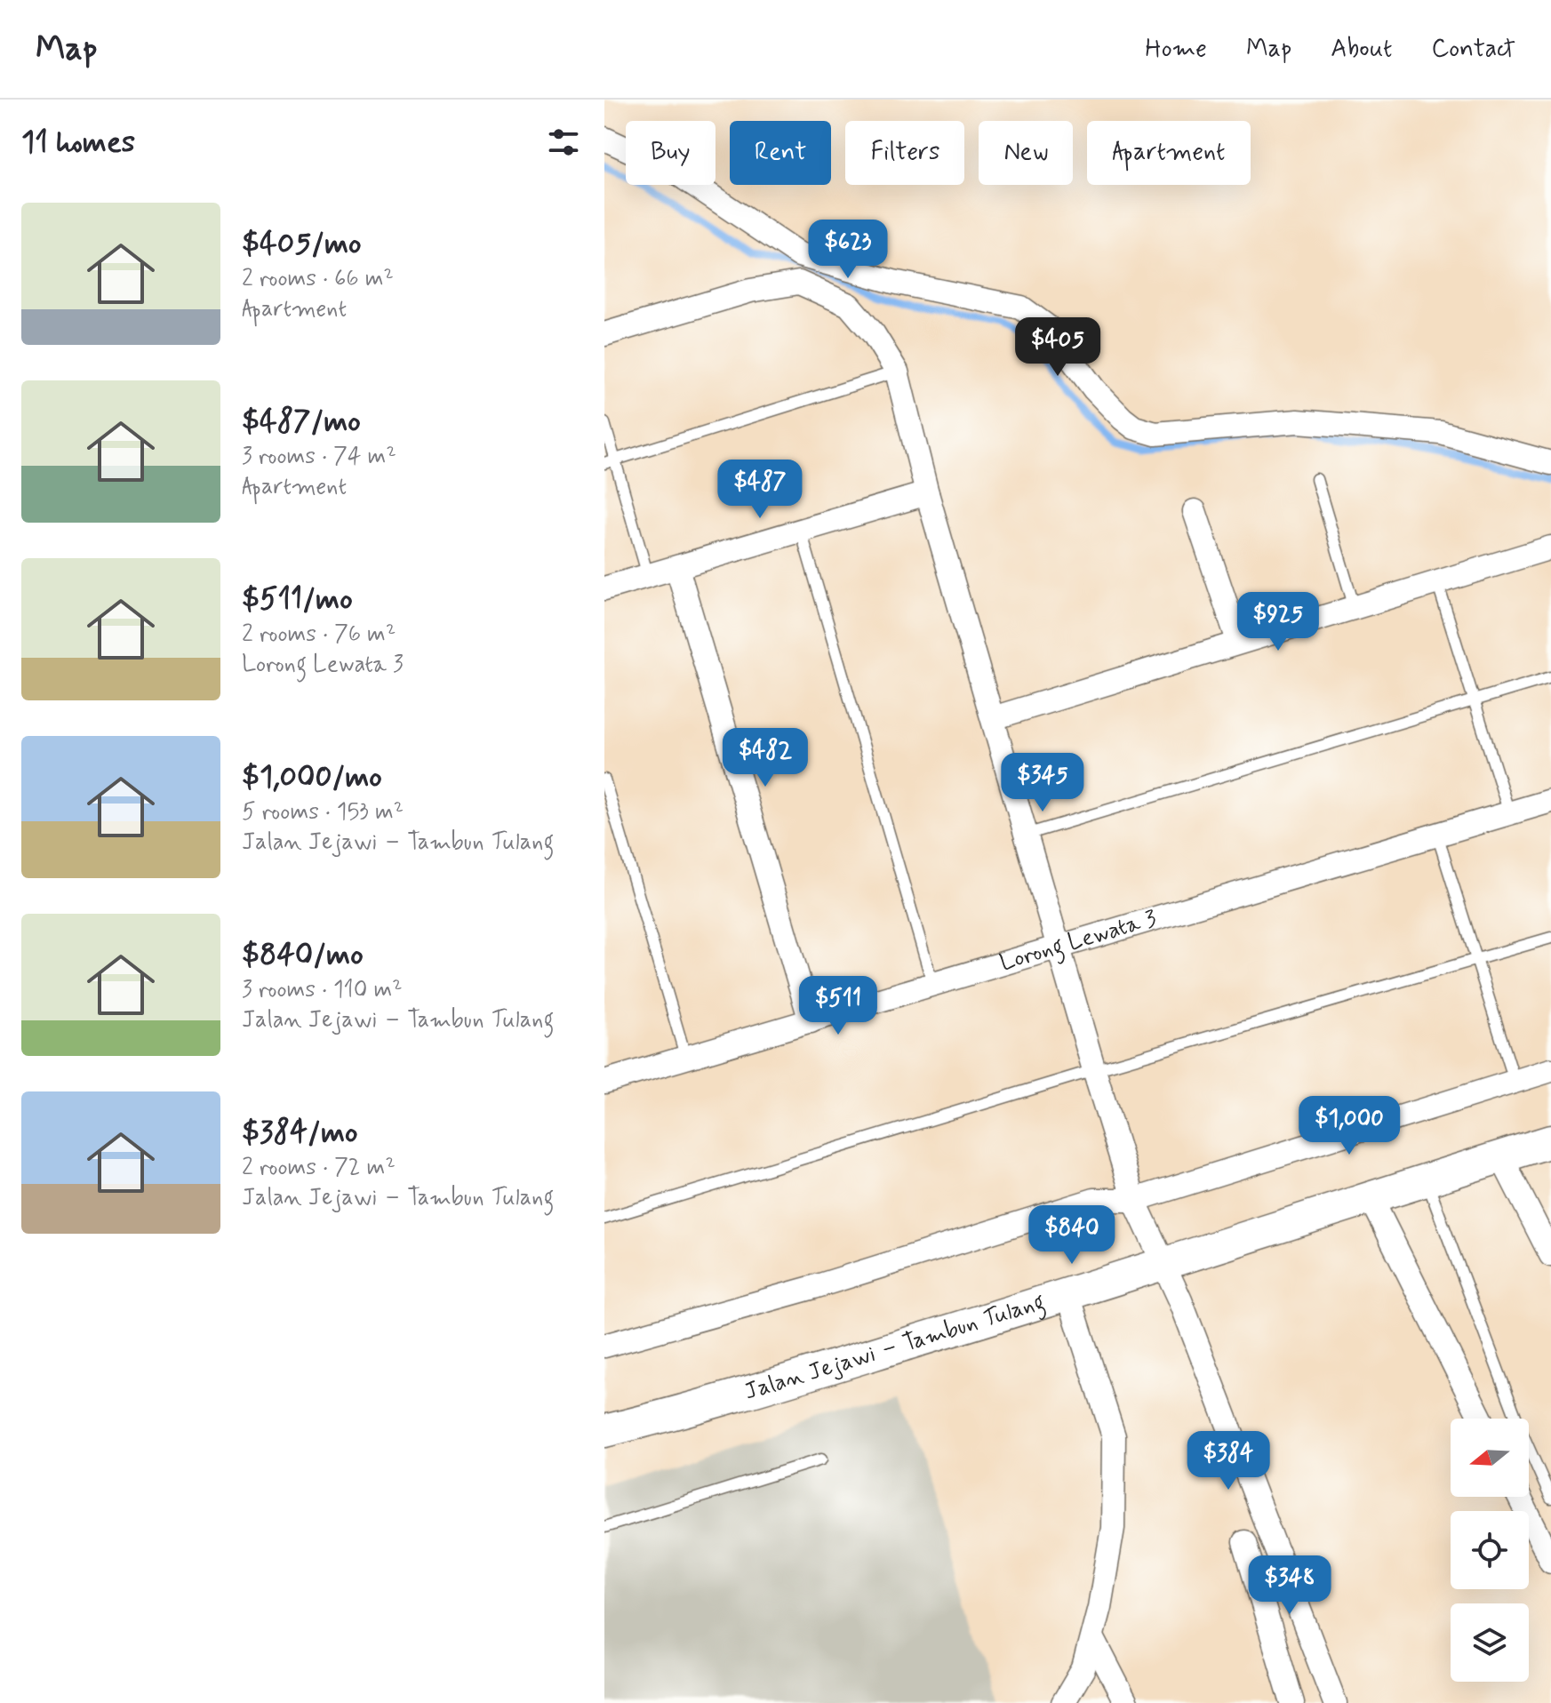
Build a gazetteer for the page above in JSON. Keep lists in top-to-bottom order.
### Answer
{
  "streets": {
    "street": ["Lorong Lewata 3", "Jalan Jejawi – Tambun Tulang"]
  },
  "north": "left",
  "page": {
    "header": "Map",
    "nav": [
      "Home",
      "Map",
      "About",
      "Contact"
    ],
    "heading": "11 homes",
    "chip": [
      "Buy",
      "Rent",
      "Filters",
      "New",
      "Apartment"
    ],
    "list": [
      {
        "name": "$405/mo",
        "note": "2 rooms · 66 m² · Apartment"
      },
      {
        "name": "$487/mo",
        "note": "3 rooms · 74 m² · Apartment"
      },
      {
        "name": "$511/mo",
        "note": "2 rooms · 76 m² · Lorong Lewata 3"
      },
      {
        "name": "$1,000/mo",
        "note": "5 rooms · 153 m² · Jalan Jejawi – Tambun Tulang"
      },
      {
        "name": "$840/mo",
        "note": "3 rooms · 110 m² · Jalan Jejawi – Tambun Tulang"
      },
      {
        "name": "$384/mo",
        "note": "2 rooms · 72 m² · Jalan Jejawi – Tambun Tulang"
      }
    ],
    "price": [
      "$623",
      "$405",
      "$487",
      "$925",
      "$482",
      "$345",
      "$511",
      "$1,000",
      "$840",
      "$384",
      "$348"
    ]
  }
}
